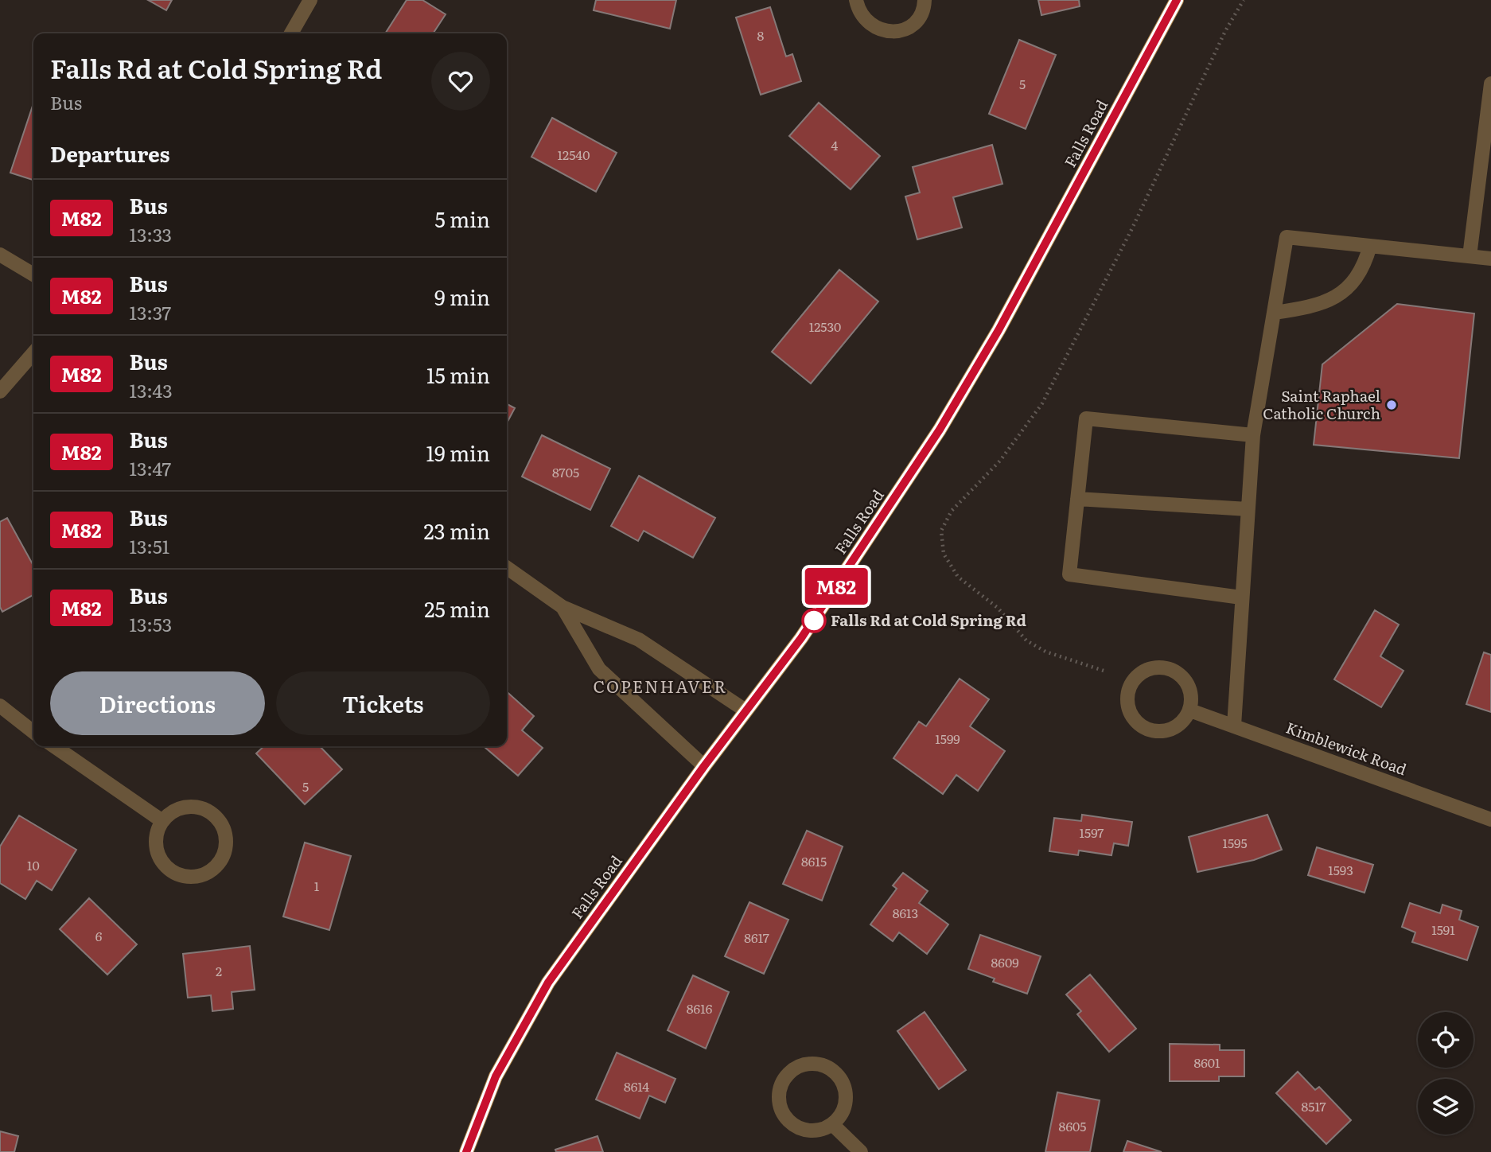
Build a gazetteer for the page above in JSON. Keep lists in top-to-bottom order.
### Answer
{
  "streets": {
    "main road": ["Falls Road"],
    "street": ["Kimblewick Road"]
  },
  "districts": ["COPENHAVER"],
  "places": ["Saint Raphael Catholic Church", "Falls Rd at Cold Spring Rd"],
  "lines": ["bus line M82"],
  "house_numbers": [
    "8",
    "5",
    "4",
    "12540",
    "12530",
    "8705",
    "1599",
    "5",
    "1597",
    "1595",
    "8615",
    "10",
    "1593",
    "1",
    "8613",
    "1591",
    "6",
    "8617",
    "8609",
    "2",
    "8616",
    "8601",
    "8614",
    "8517",
    "8605"
  ],
  "page": {
    "on_map": "M82",
    "heading": [
      ["Falls Rd at Cold Spring Rd", "Bus"],
      "Departures"
    ],
    "list": [
      {
        "mark": "M82",
        "name": "Bus",
        "note": "13:33",
        "value": "5 min"
      },
      {
        "mark": "M82",
        "name": "Bus",
        "note": "13:37",
        "value": "9 min"
      },
      {
        "mark": "M82",
        "name": "Bus",
        "note": "13:43",
        "value": "15 min"
      },
      {
        "mark": "M82",
        "name": "Bus",
        "note": "13:47",
        "value": "19 min"
      },
      {
        "mark": "M82",
        "name": "Bus",
        "note": "13:51",
        "value": "23 min"
      },
      {
        "mark": "M82",
        "name": "Bus",
        "note": "13:53",
        "value": "25 min"
      }
    ],
    "buttons": ["Directions", "Tickets"]
  }
}
